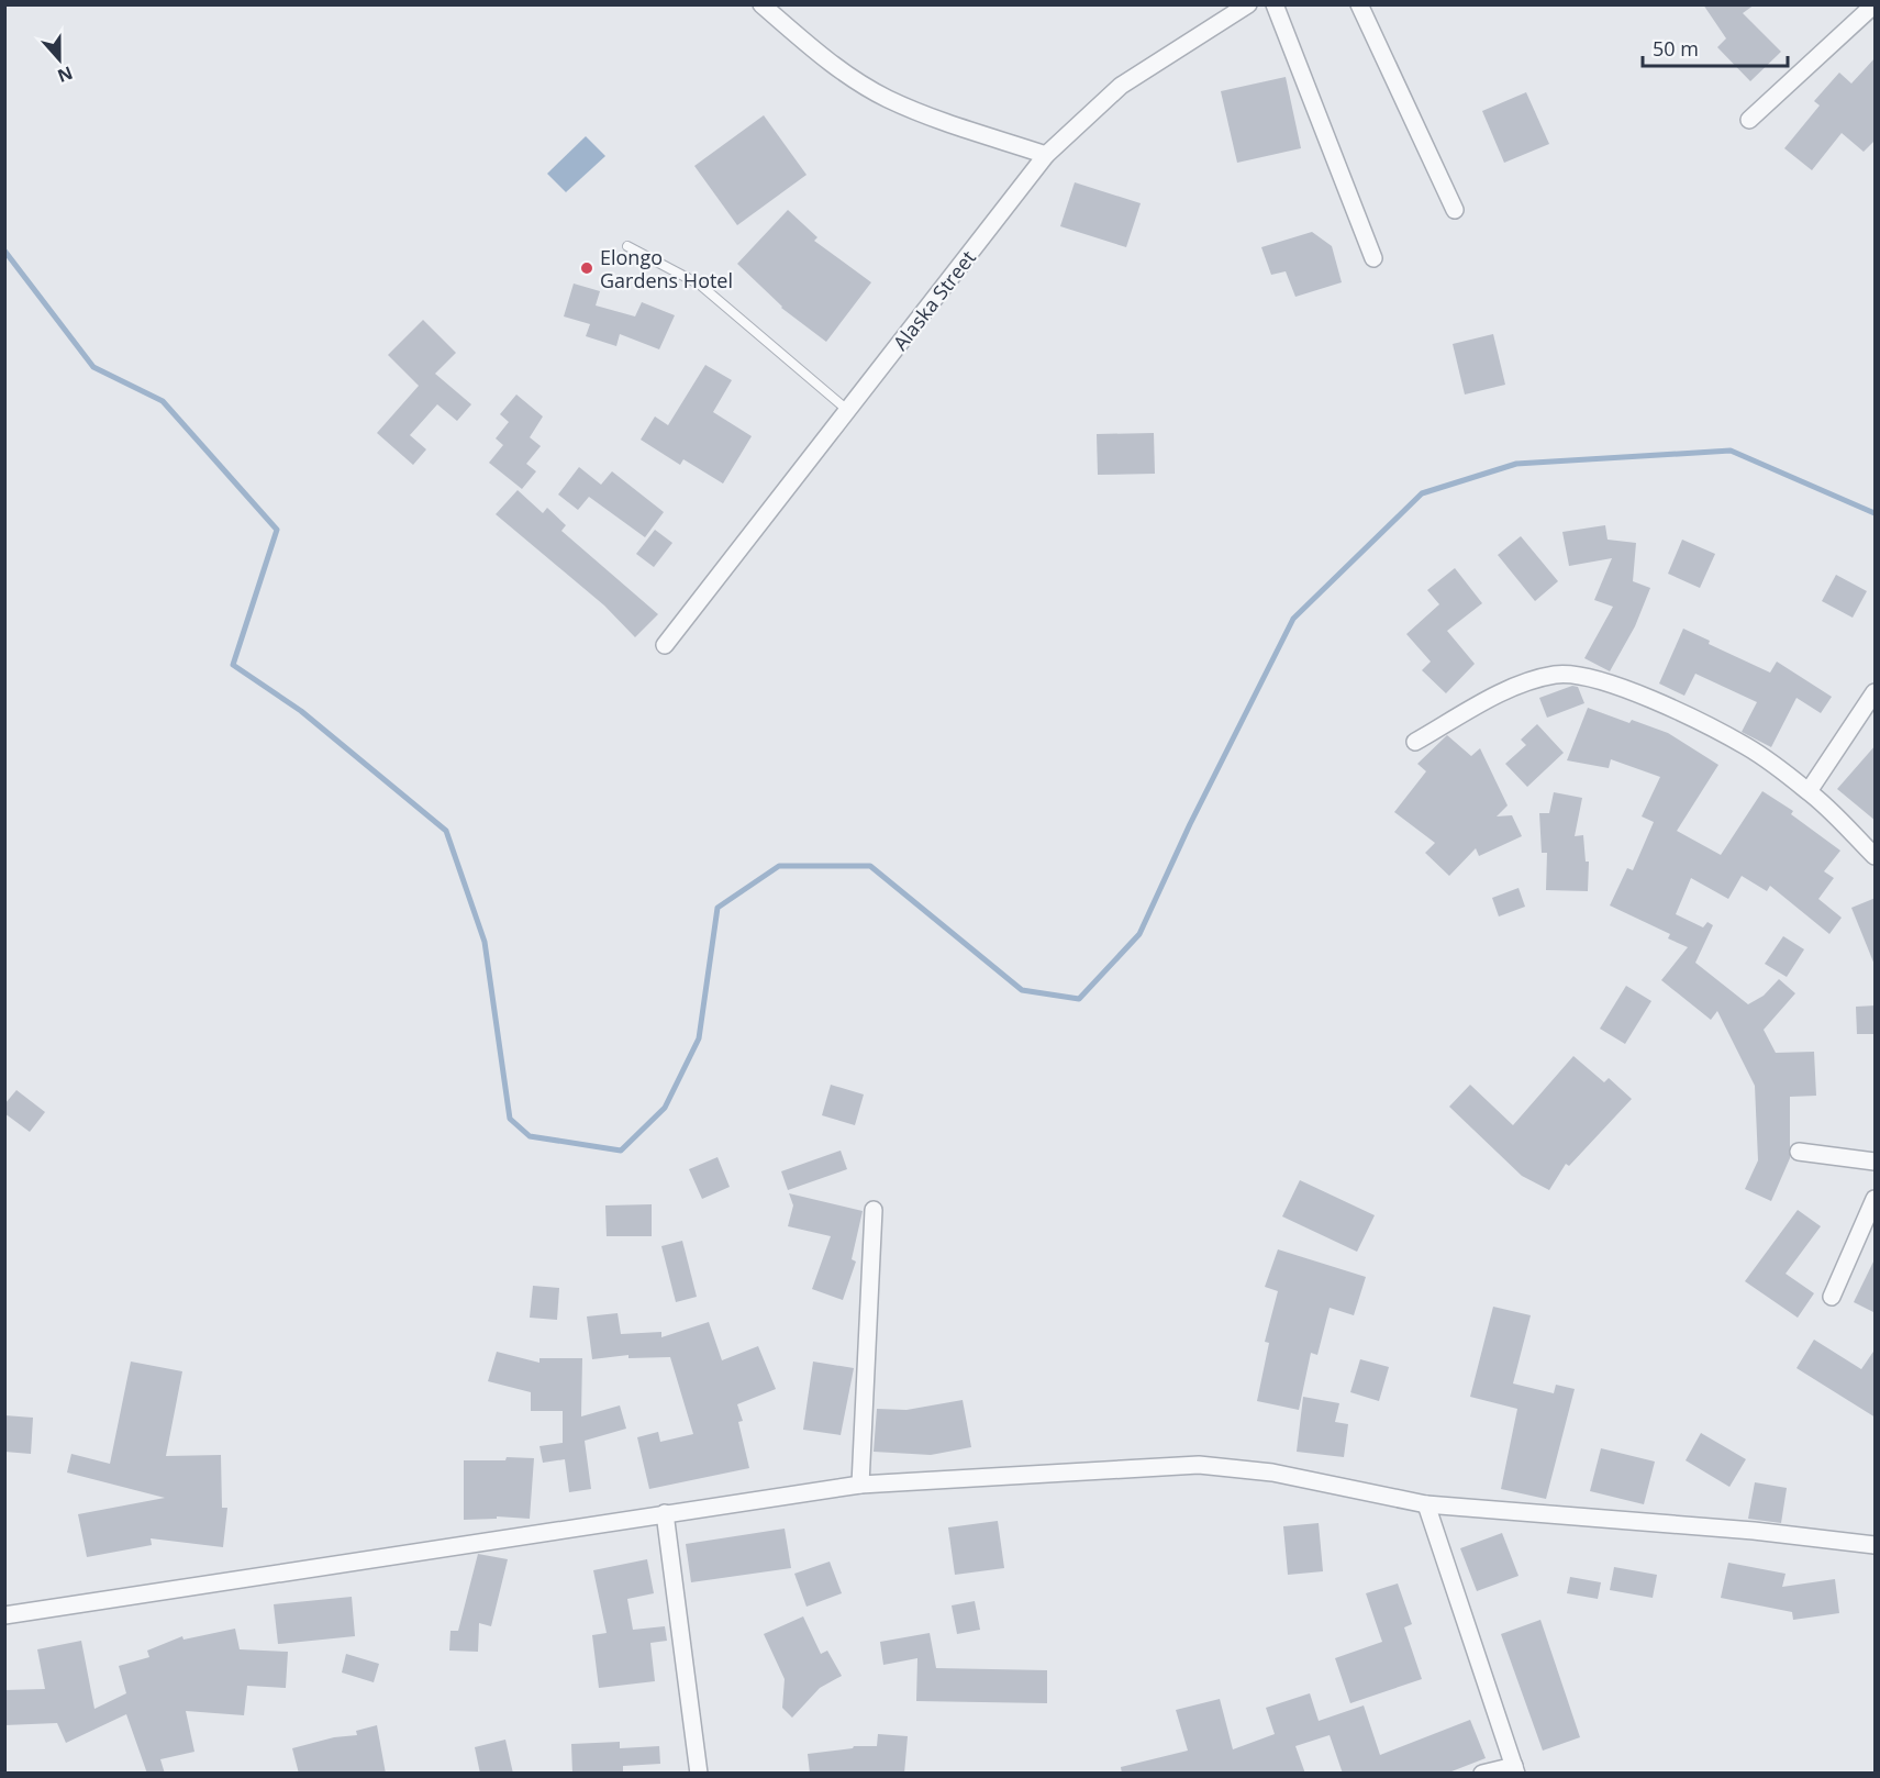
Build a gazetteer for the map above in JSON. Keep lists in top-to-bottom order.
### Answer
{
  "streets": {
    "street": ["Alaska Street"]
  },
  "places": ["Elongo Gardens Hotel"],
  "scale_bar": "50 m",
  "north": "bottom"
}
